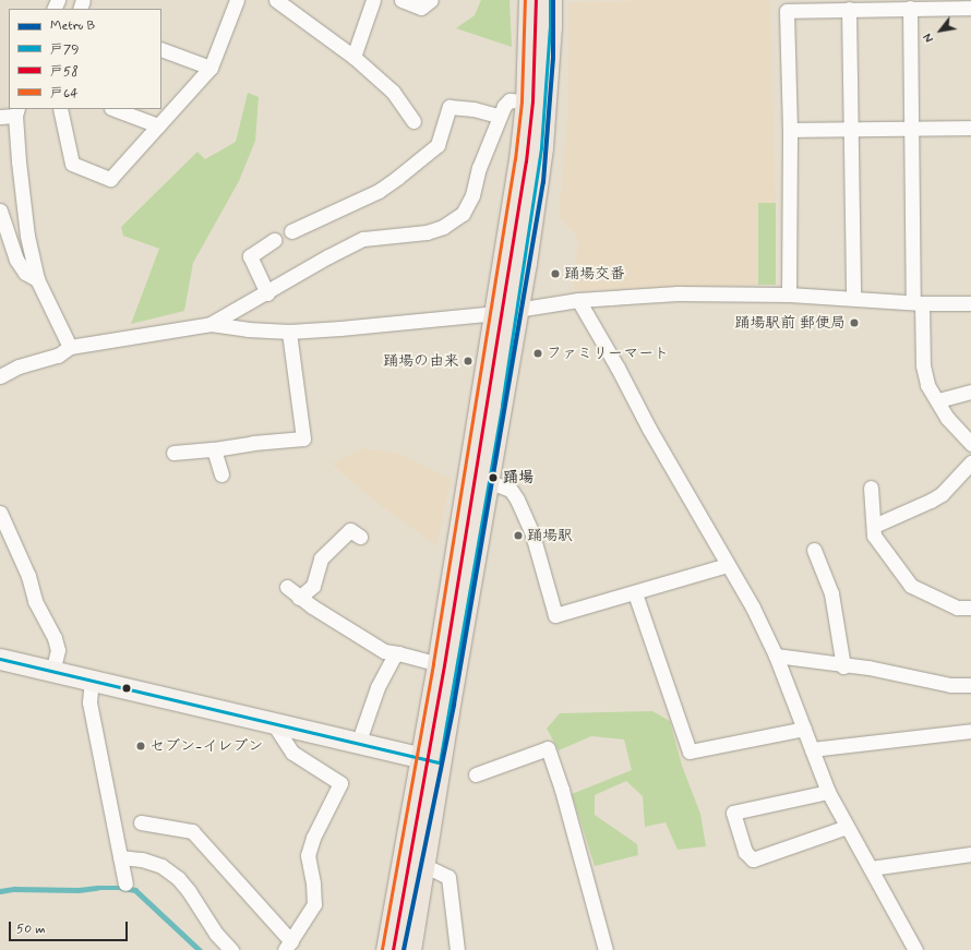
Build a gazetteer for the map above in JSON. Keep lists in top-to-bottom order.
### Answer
{
  "places": [
    "踊場交番",
    "踊場駅前 郵便局",
    "ファミリーマート",
    "踊場の由来",
    "踊場",
    "踊場駅",
    "セブン-イレブン"
  ],
  "lines": [
    "metro line B",
    "transit line 戸79",
    "transit line 戸58",
    "transit line 戸64"
  ],
  "legend": [
    "Metro B",
    "戸79",
    "戸58",
    "戸64"
  ],
  "scale_bar": "50 m",
  "north": "bottom left"
}
